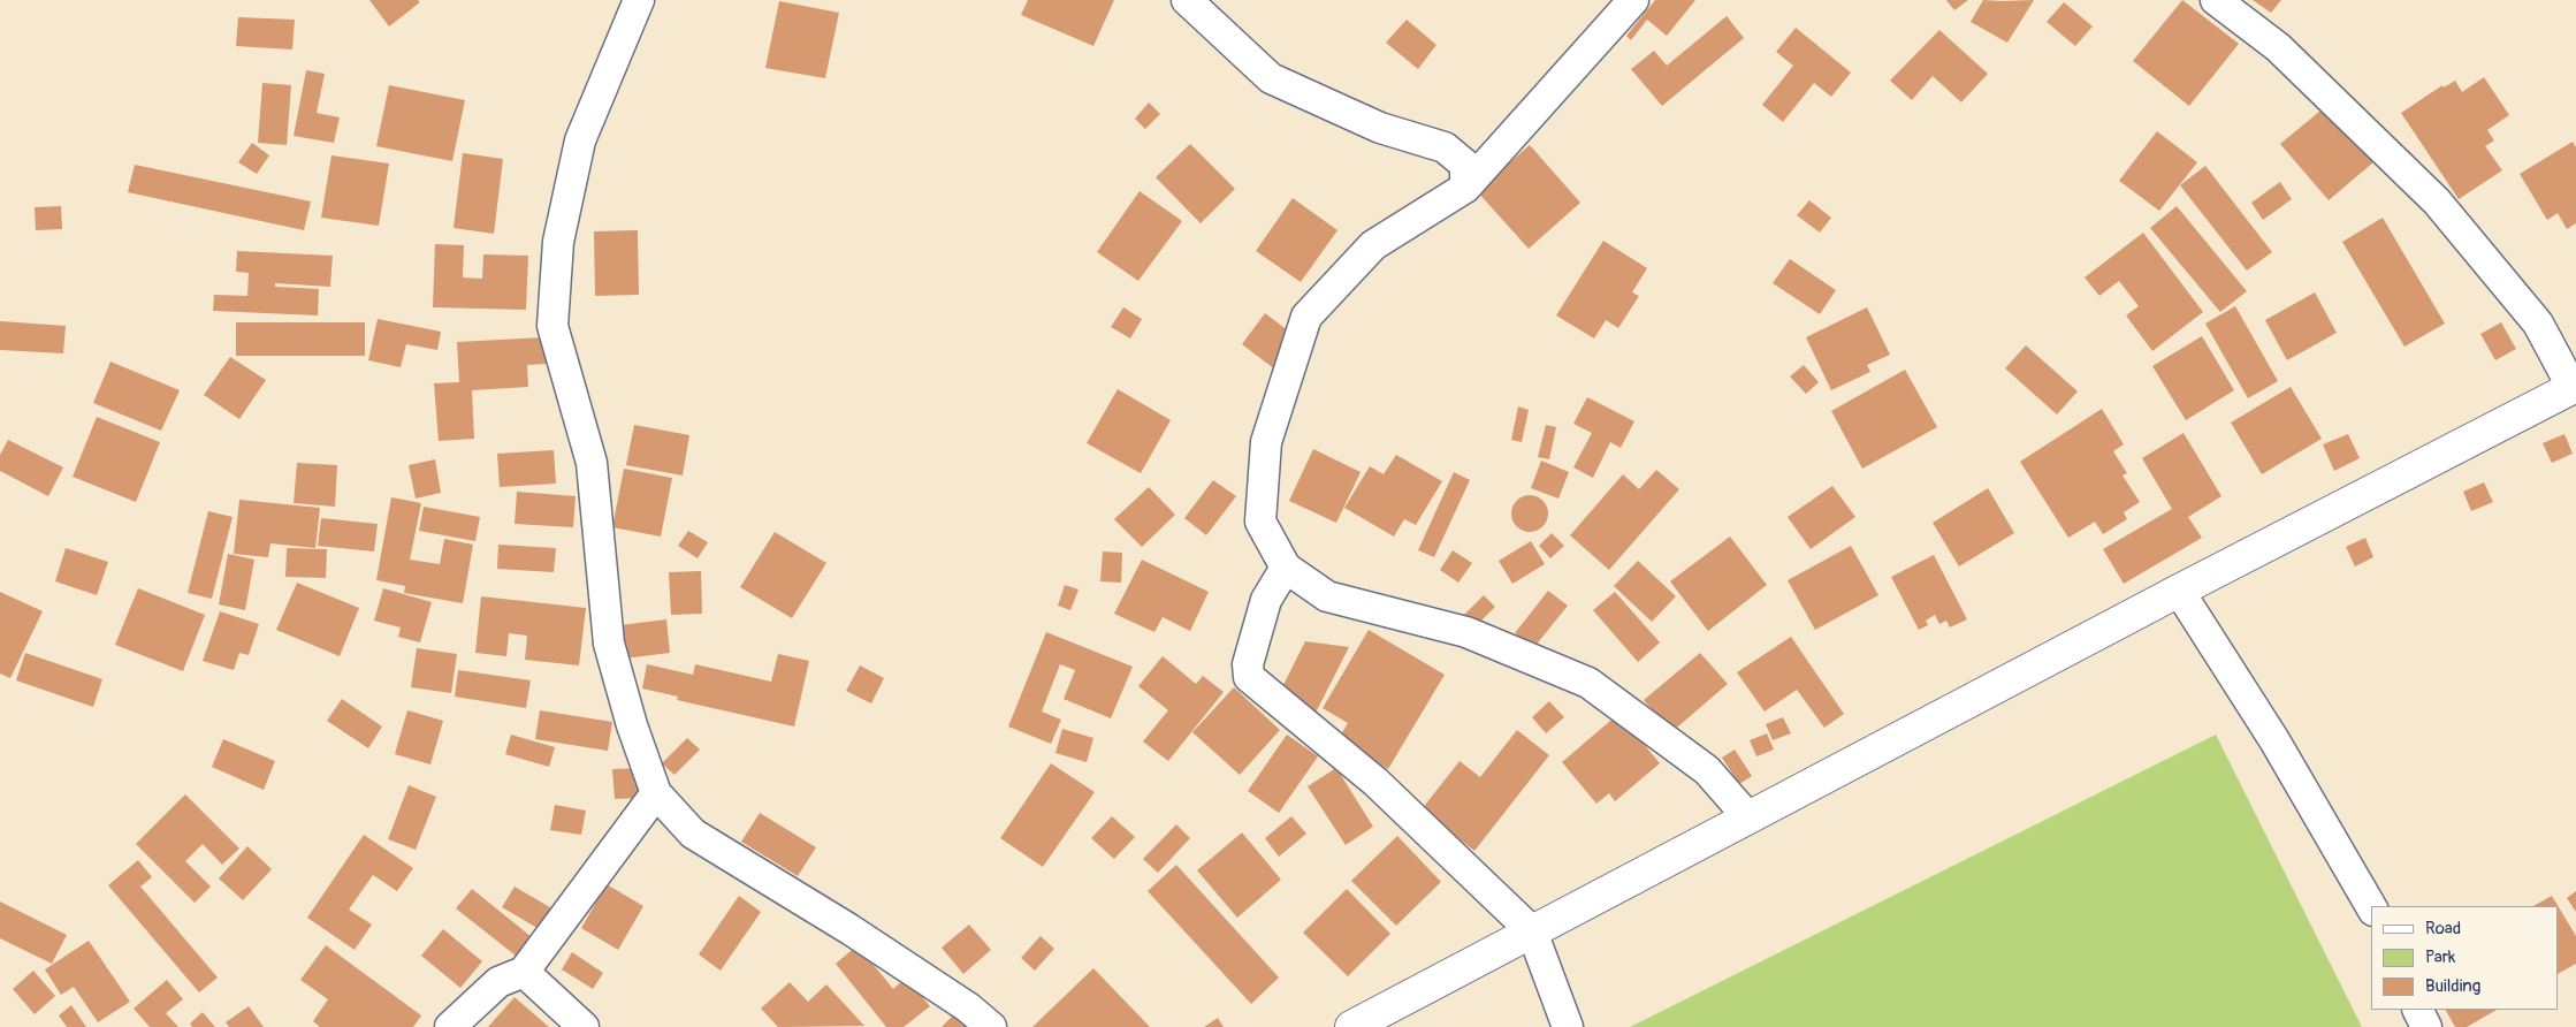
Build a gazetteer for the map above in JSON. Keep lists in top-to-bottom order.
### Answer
{
  "legend": ["Road", "Park", "Building"]
}
